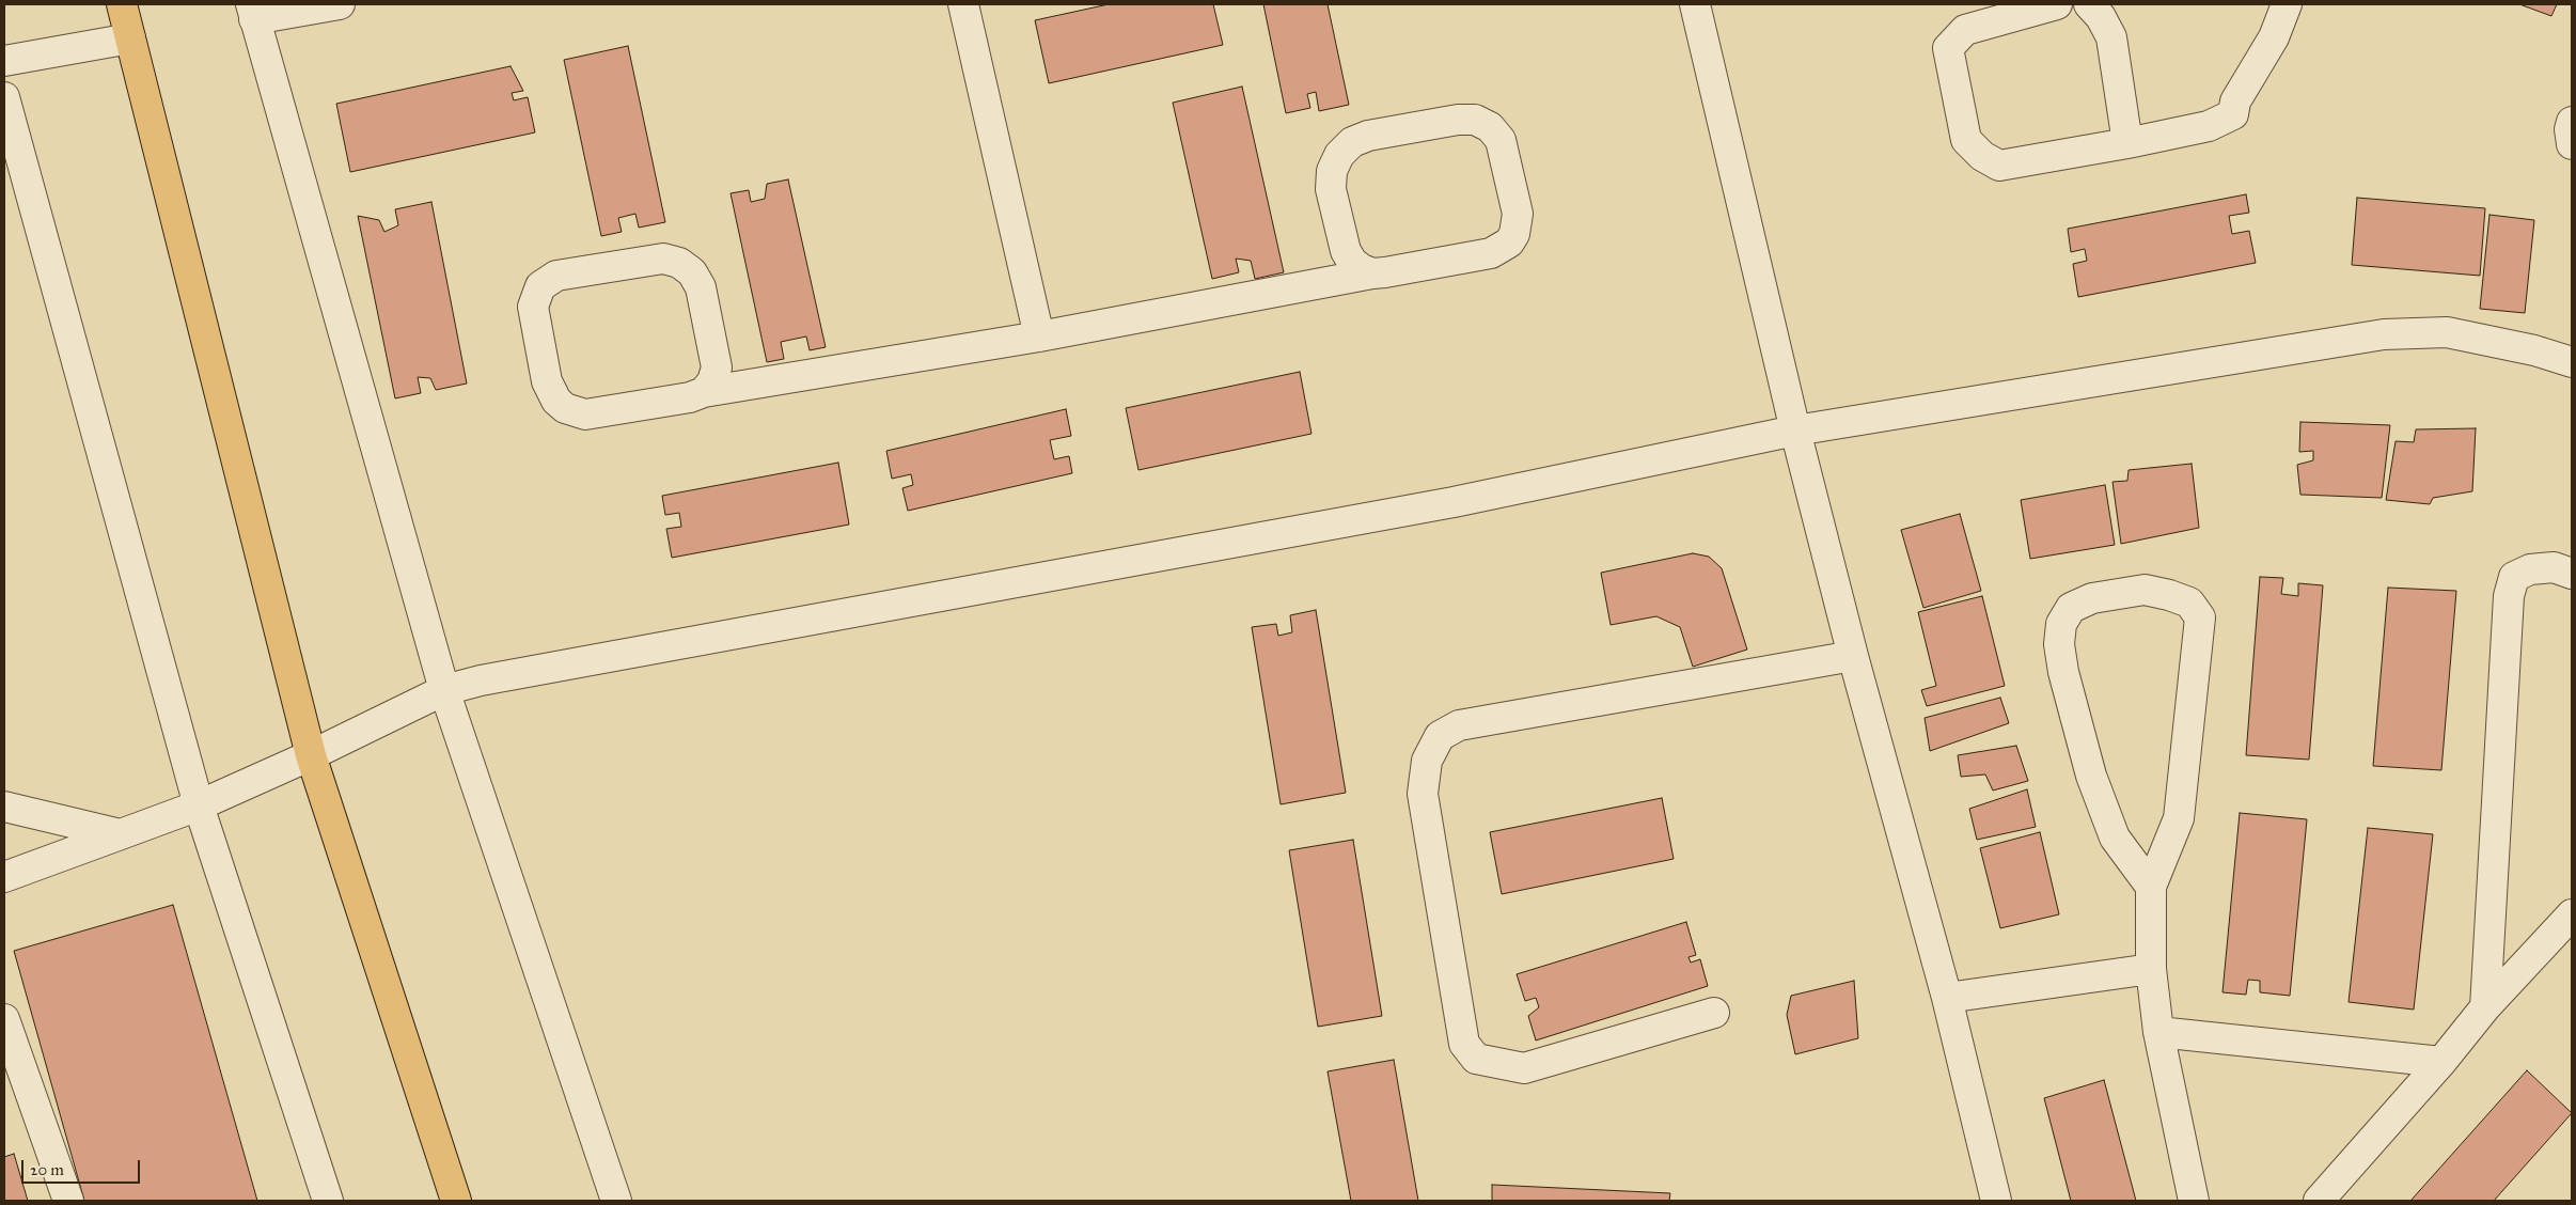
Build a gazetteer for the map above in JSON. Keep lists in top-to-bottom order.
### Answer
{
  "scale_bar": "20 m"
}
